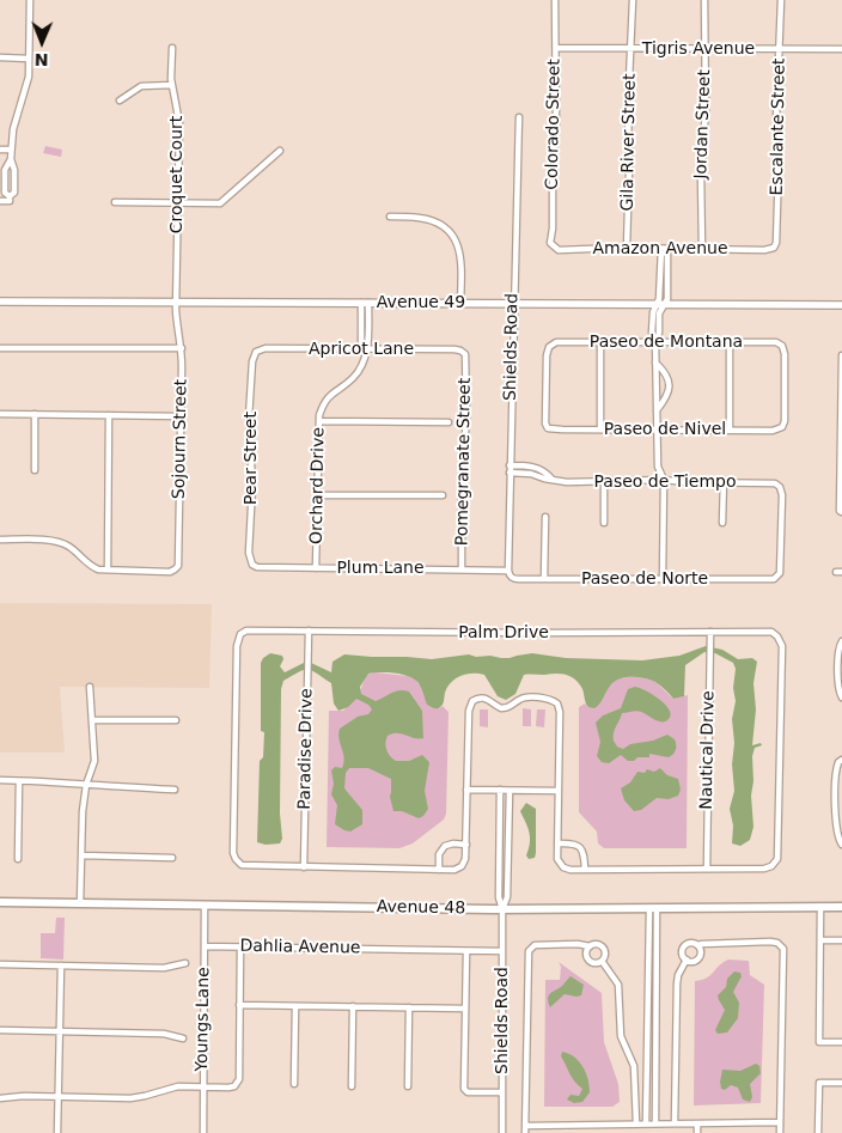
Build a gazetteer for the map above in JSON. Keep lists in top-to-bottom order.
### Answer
{
  "streets": {
    "main road": ["Avenue 48"],
    "street": [
      "Tigris Avenue",
      "Colorado Street",
      "Jordan Street",
      "Escalante Street",
      "Gila River Street",
      "Croquet Court",
      "Amazon Avenue",
      "Avenue 49",
      "Paseo de Montana",
      "Shields Road",
      "Apricot Lane",
      "Paseo de Nivel",
      "Sojourn Street",
      "Pear Street",
      "Pomegranate Street",
      "Paseo de Tiempo",
      "Orchard Drive",
      "Plum Lane",
      "Paseo de Norte",
      "Palm Drive",
      "Paradise Drive",
      "Nautical Drive",
      "Dahlia Avenue",
      "Youngs Lane"
    ]
  },
  "crossings": [
    ["Tigris Avenue", "Colorado Street"],
    ["Tigris Avenue", "Jordan Street"],
    ["Tigris Avenue", "Escalante Street"],
    ["Tigris Avenue", "Gila River Street"],
    ["Colorado Street", "Amazon Avenue"],
    ["Jordan Street", "Amazon Avenue"],
    ["Escalante Street", "Amazon Avenue"],
    ["Gila River Street", "Amazon Avenue"],
    ["Croquet Court", "Avenue 49"],
    ["Croquet Court", "Sojourn Street"],
    ["Avenue 49", "Shields Road"],
    ["Avenue 49", "Sojourn Street"],
    ["Paseo de Montana", "Paseo de Nivel"],
    ["Shields Road", "Paseo de Tiempo"],
    ["Shields Road", "Plum Lane"],
    ["Shields Road", "Paseo de Norte"],
    ["Shields Road", "Avenue 48"],
    ["Shields Road", "Dahlia Avenue"],
    ["Apricot Lane", "Pear Street"],
    ["Apricot Lane", "Pomegranate Street"],
    ["Apricot Lane", "Orchard Drive"],
    ["Pear Street", "Plum Lane"],
    ["Pomegranate Street", "Plum Lane"],
    ["Paseo de Tiempo", "Paseo de Norte"],
    ["Orchard Drive", "Plum Lane"],
    ["Palm Drive", "Paradise Drive"],
    ["Palm Drive", "Nautical Drive"],
    ["Avenue 48", "Youngs Lane"],
    ["Dahlia Avenue", "Youngs Lane"]
  ],
  "north": "bottom"
}
